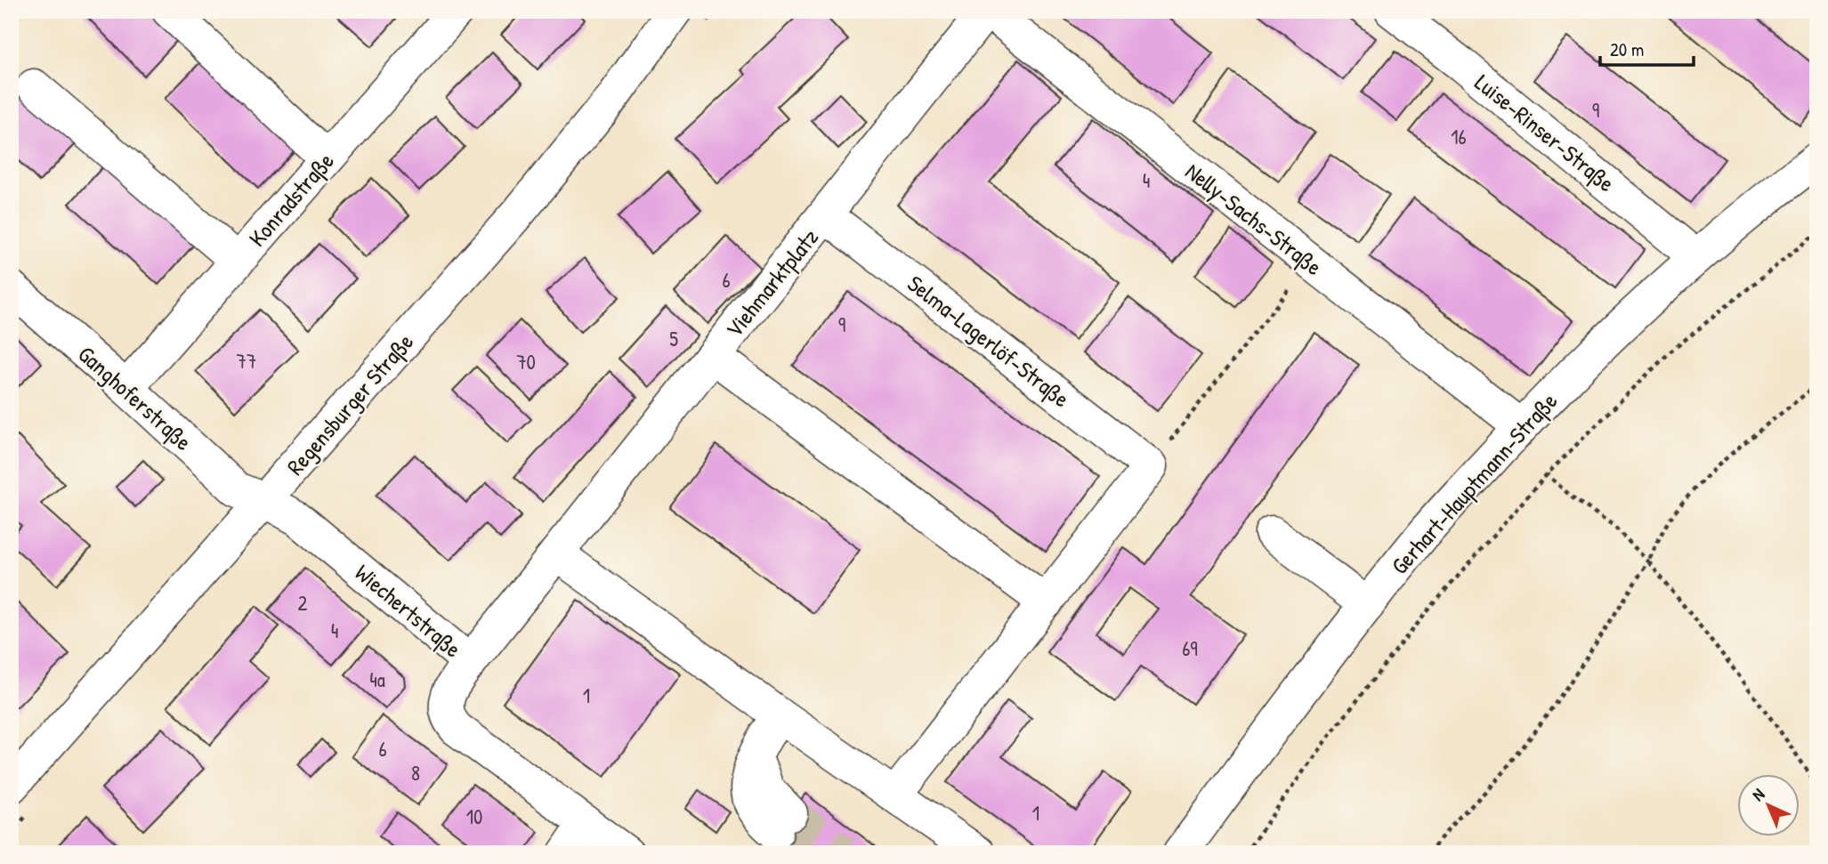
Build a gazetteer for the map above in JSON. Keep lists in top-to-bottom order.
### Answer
{
  "streets": {
    "street": [
      "Luise-Rinser-Straße",
      "Konradstraße",
      "Nelly-Sachs-Straße",
      "Viehmarktplatz",
      "Selma-Lagerlöf-Straße",
      "Ganghoferstraße",
      "Regensburger Straße",
      "Gerhart-Hauptmann-Straße",
      "Wiechertstraße"
    ]
  },
  "crossings": [
    ["Luise-Rinser-Straße", "Gerhart-Hauptmann-Straße"],
    ["Konradstraße", "Ganghoferstraße"],
    ["Nelly-Sachs-Straße", "Viehmarktplatz"],
    ["Nelly-Sachs-Straße", "Gerhart-Hauptmann-Straße"],
    ["Viehmarktplatz", "Selma-Lagerlöf-Straße"],
    ["Viehmarktplatz", "Wiechertstraße"],
    ["Ganghoferstraße", "Regensburger Straße"],
    ["Ganghoferstraße", "Wiechertstraße"],
    ["Regensburger Straße", "Wiechertstraße"]
  ],
  "house_numbers": [
    "9",
    "16",
    "4",
    "6",
    "9",
    "5",
    "77",
    "70",
    "2",
    "4",
    "69",
    "4a",
    "1",
    "6",
    "8",
    "1",
    "10"
  ],
  "scale_bar": "20 m",
  "north": "top left"
}
